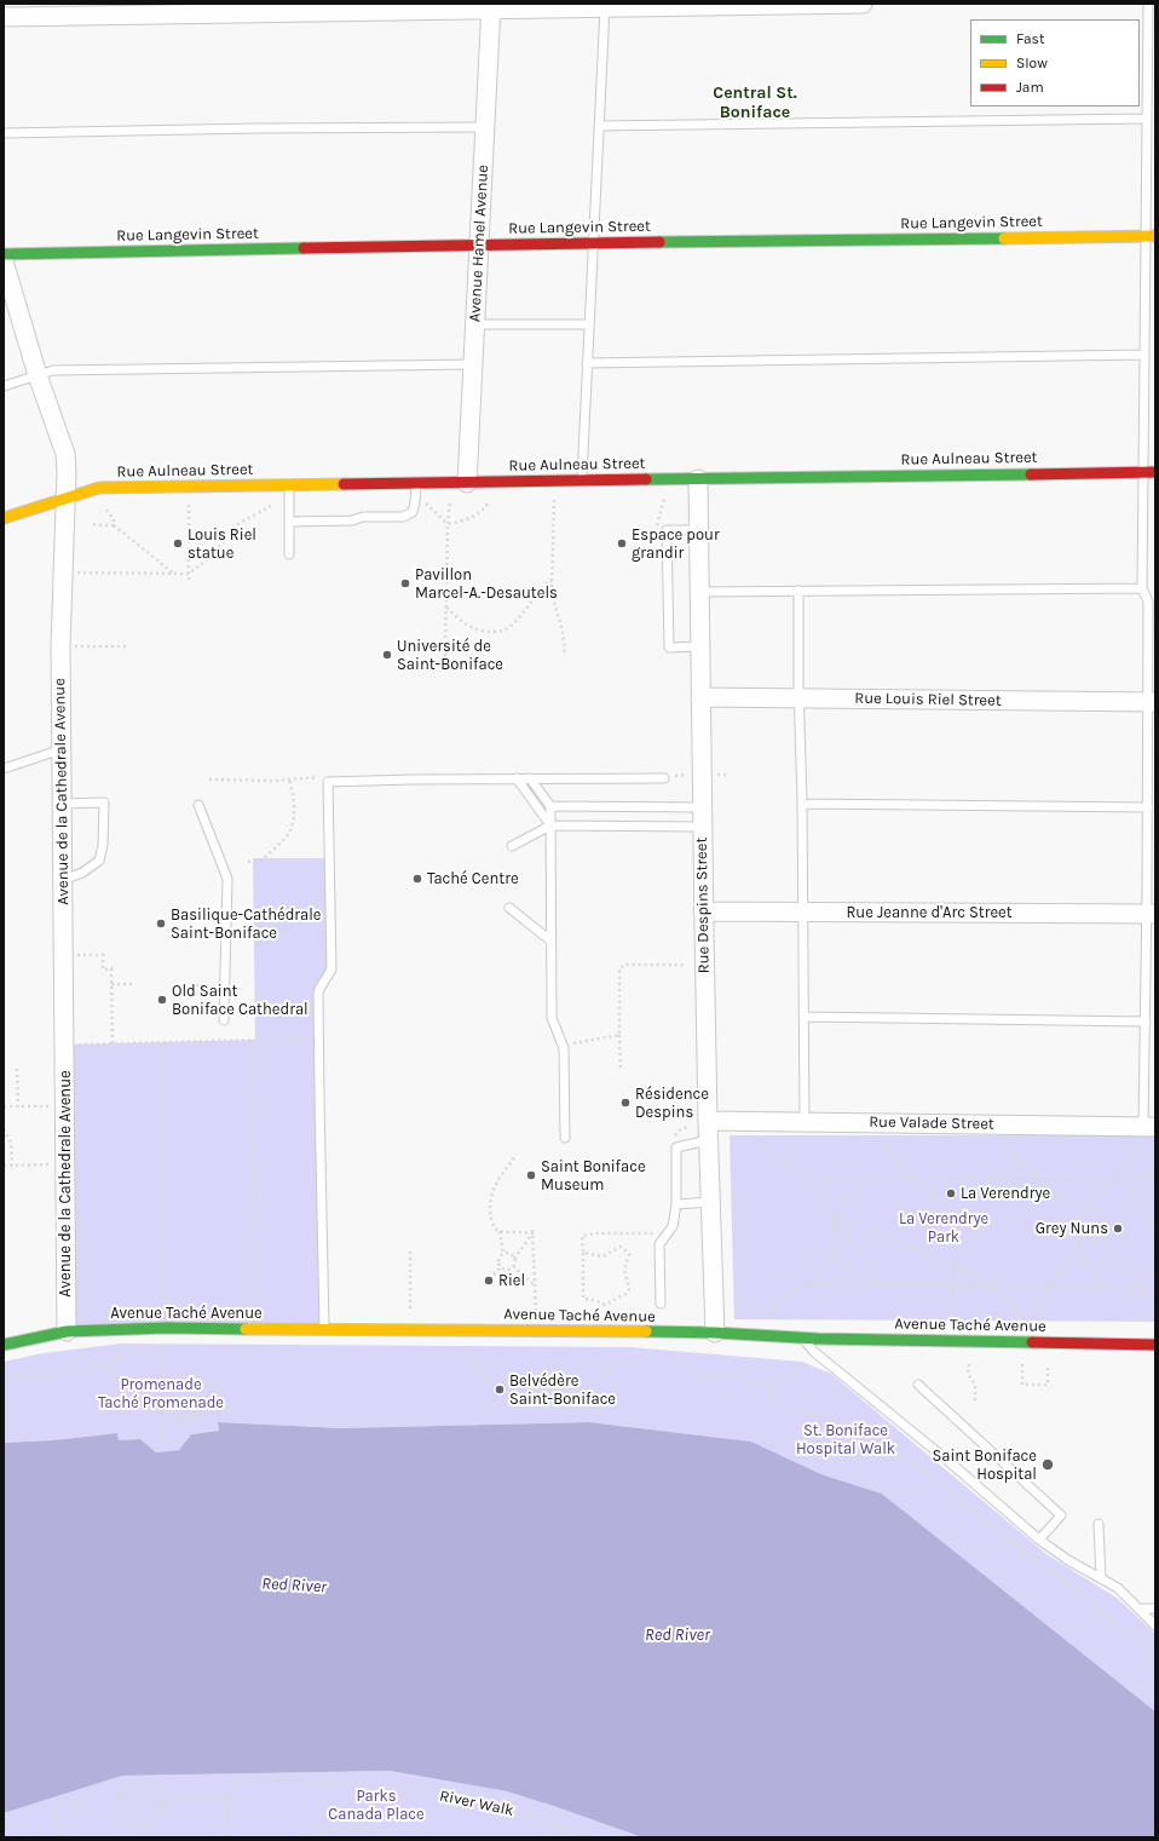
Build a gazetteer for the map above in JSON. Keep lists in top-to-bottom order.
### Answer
{
  "streets": {
    "street": [
      "Rue Langevin Street",
      "Avenue Hamel Avenue",
      "Rue Aulneau Street",
      "Rue Louis Riel Street",
      "Avenue de la Cathedrale Avenue",
      "Rue Despins Street",
      "Rue Jeanne d'Arc Street",
      "Rue Valade Street",
      "Avenue Taché Avenue"
    ],
    "path": ["River Walk"]
  },
  "crossings": [
    ["Rue Langevin Street", "Avenue Hamel Avenue"],
    ["Avenue Hamel Avenue", "Rue Aulneau Street"],
    ["Rue Aulneau Street", "Avenue de la Cathedrale Avenue"],
    ["Rue Aulneau Street", "Rue Despins Street"],
    ["Rue Louis Riel Street", "Rue Despins Street"],
    ["Avenue de la Cathedrale Avenue", "Avenue Taché Avenue"],
    ["Rue Despins Street", "Rue Jeanne d'Arc Street"],
    ["Rue Despins Street", "Rue Valade Street"],
    ["Rue Despins Street", "Avenue Taché Avenue"]
  ],
  "districts": ["Central St. Boniface"],
  "water": ["Red River"],
  "parks": [
    "La Verendrye Park",
    "Promenade Taché Promenade",
    "St. Boniface Hospital Walk",
    "Parks Canada Place"
  ],
  "places": [
    "Louis Riel statue",
    "Espace pour grandir",
    "Pavillon Marcel-A.-Desautels",
    "Université de Saint-Boniface",
    "Taché Centre",
    "Basilique-Cathédrale Saint-Boniface",
    "Old Saint Boniface Cathedral",
    "Résidence Despins",
    "Saint Boniface Museum",
    "La Verendrye",
    "Grey Nuns",
    "Riel",
    "Belvédère Saint-Boniface",
    "Saint Boniface Hospital"
  ],
  "legend": ["Fast", "Slow", "Jam"]
}
